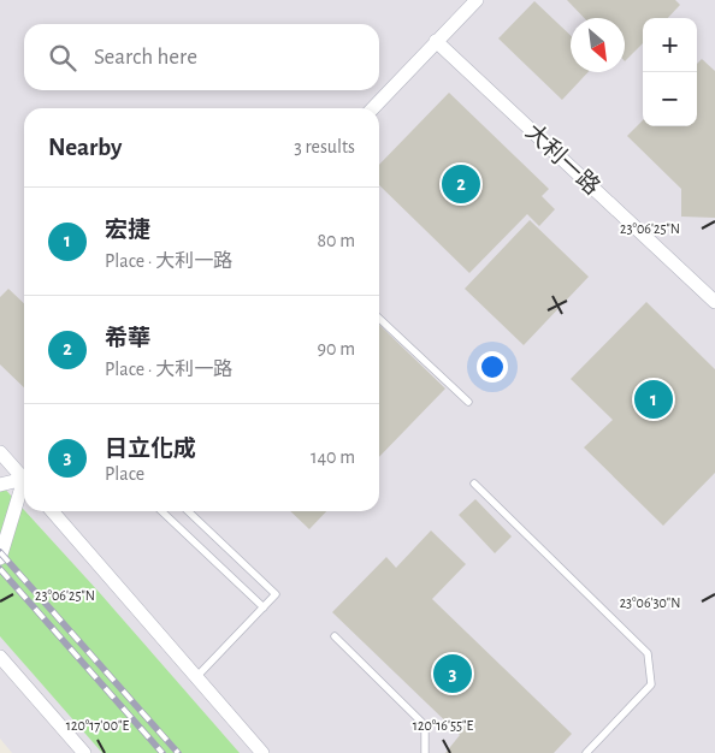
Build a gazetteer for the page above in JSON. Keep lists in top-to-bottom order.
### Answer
{
  "streets": {
    "street": ["大利一路"]
  },
  "north": "bottom right",
  "page": {
    "map_buttons": ["+", "−"],
    "search": "Search here",
    "heading": ["Nearby", "3 results"],
    "pins": ["2", "1", "3"],
    "list": [
      {
        "mark": "1",
        "name": "宏捷",
        "note": "Place · 大利一路",
        "value": "80 m"
      },
      {
        "mark": "2",
        "name": "希華",
        "note": "Place · 大利一路",
        "value": "90 m"
      },
      {
        "mark": "3",
        "name": "日立化成",
        "note": "Place",
        "value": "140 m"
      }
    ]
  },
  "coordinates": [
    "23°06'25\"N",
    "23°06'30\"N",
    "120°17'00\"E",
    "120°16'55\"E"
  ]
}
